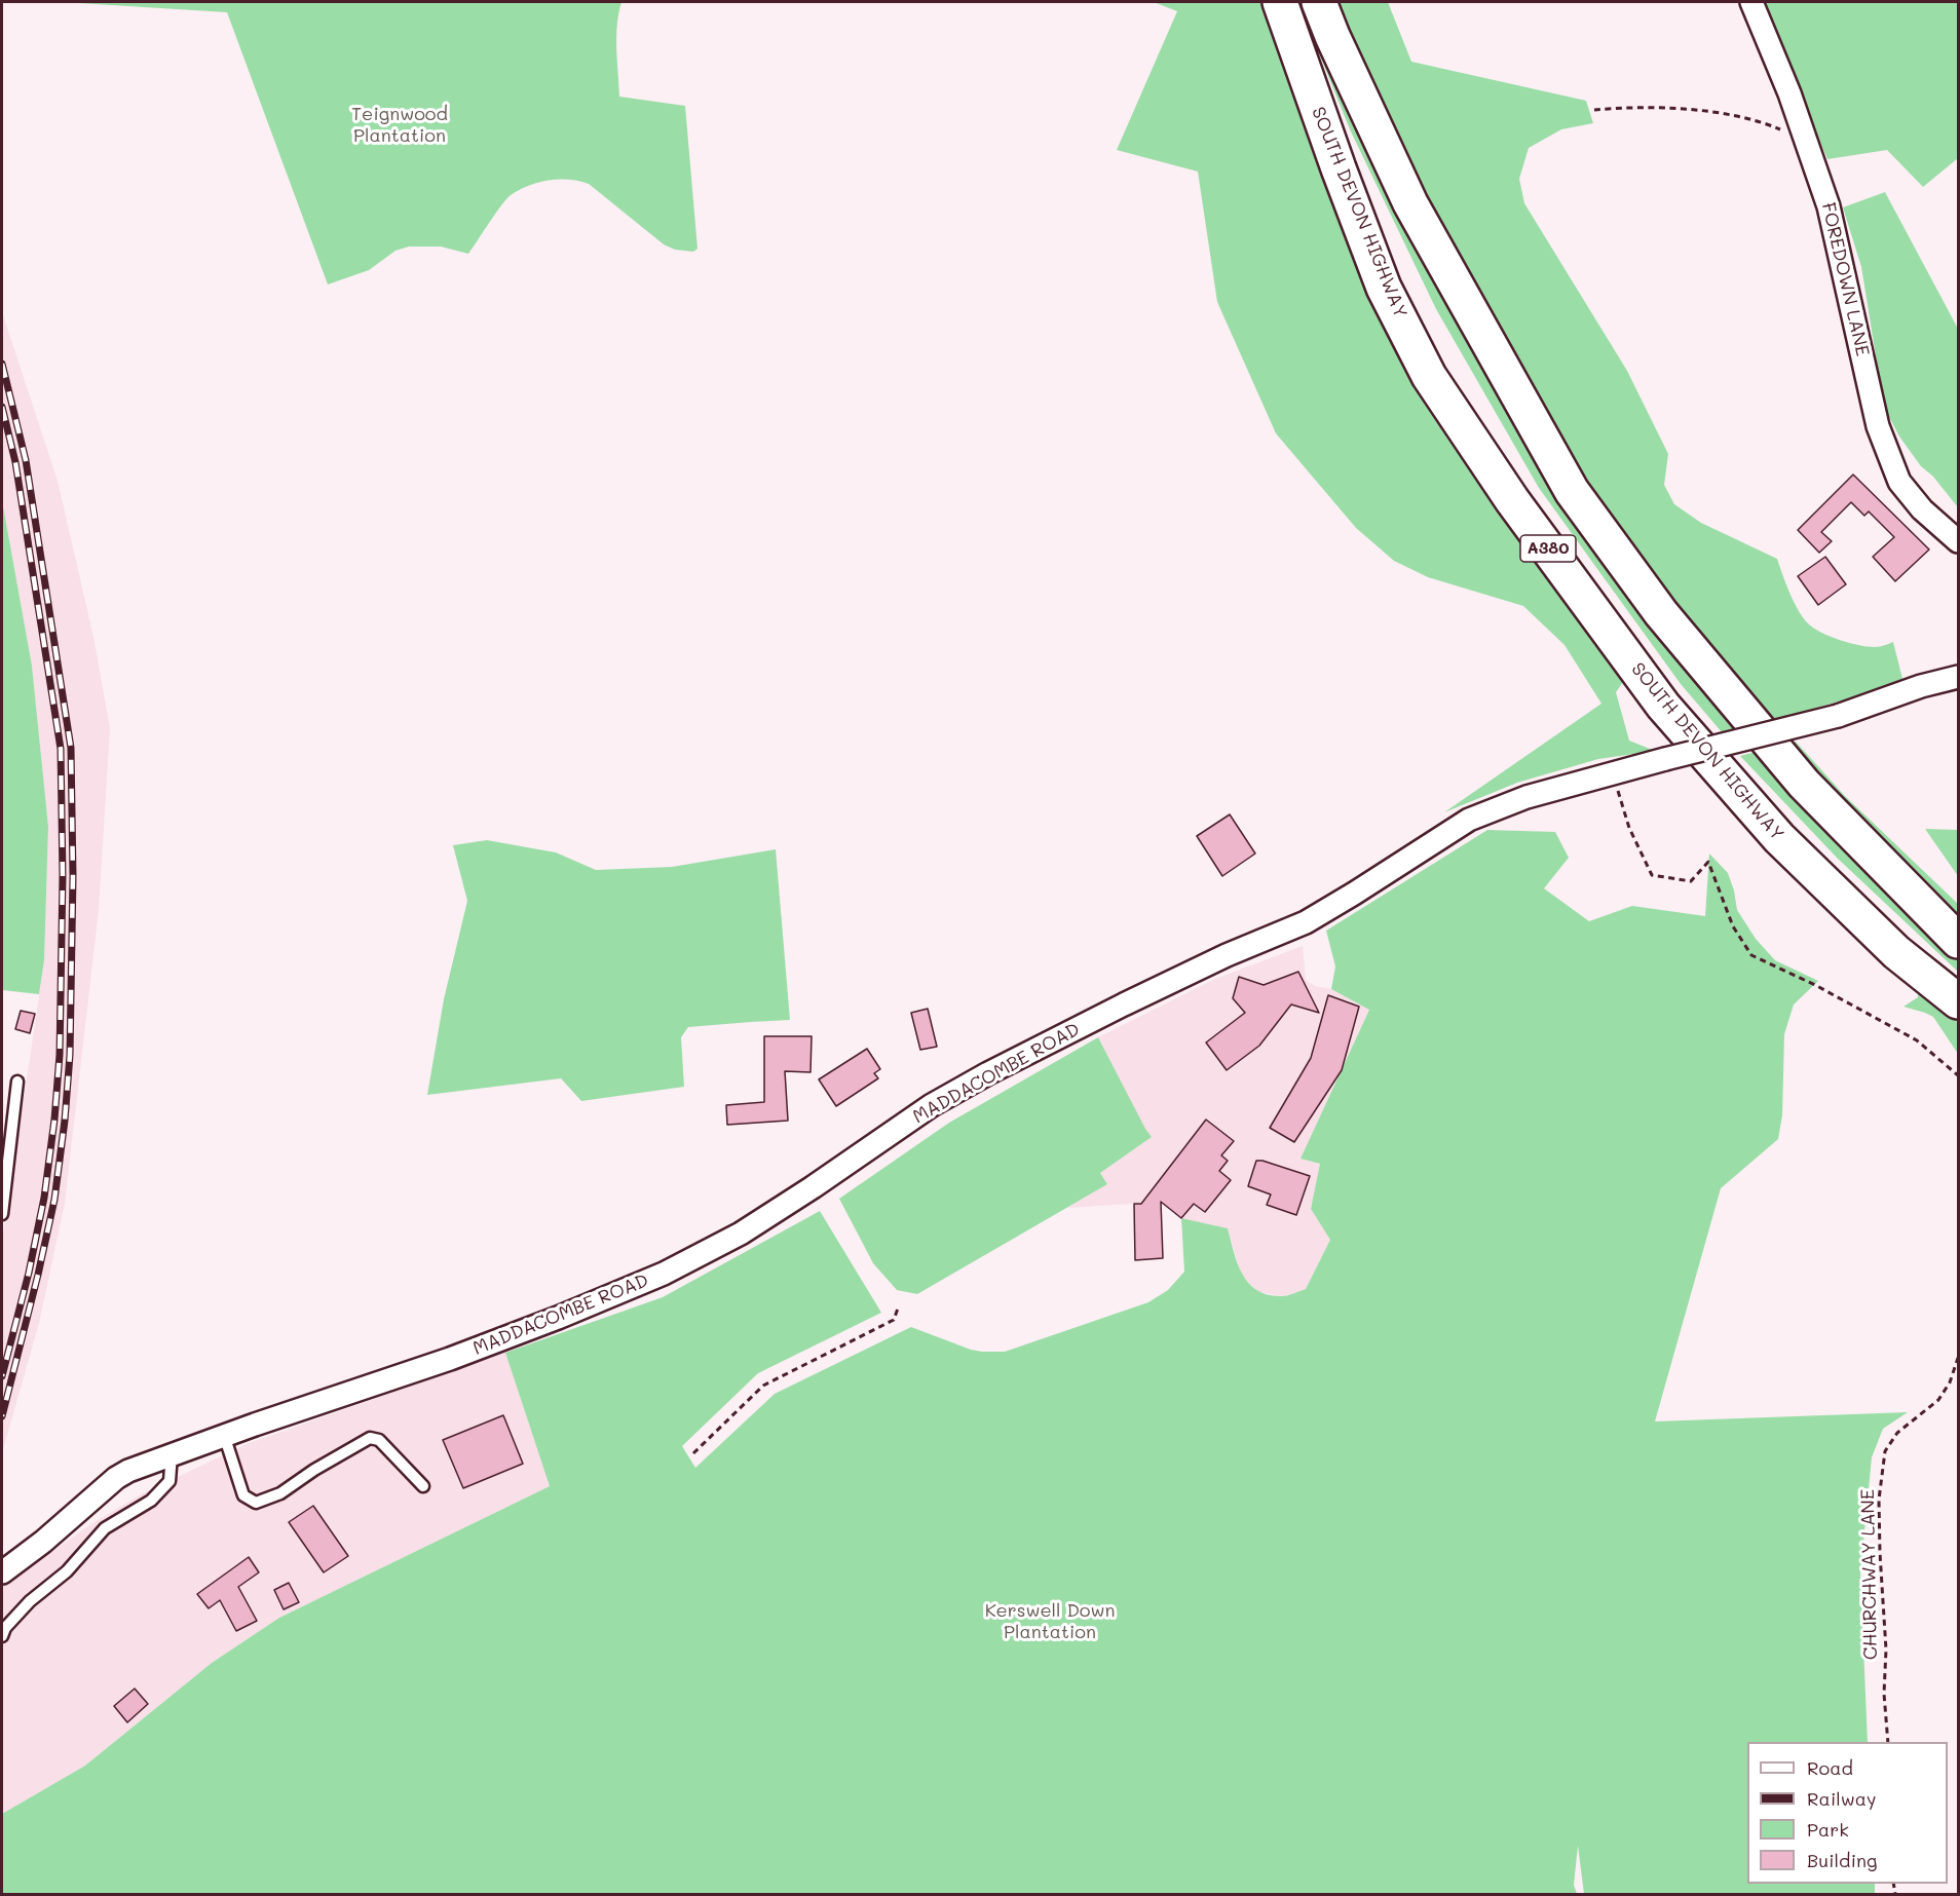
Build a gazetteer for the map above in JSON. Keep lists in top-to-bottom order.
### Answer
{
  "streets": {
    "highway": ["SOUTH DEVON HIGHWAY", "A380"],
    "street": ["FOREDOWN LANE", "MADDACOMBE ROAD"],
    "path": ["CHURCHWAY LANE"]
  },
  "parks": ["Teignwood Plantation", "Kerswell Down Plantation"],
  "legend": [
    "Road",
    "Railway",
    "Park",
    "Building"
  ]
}
